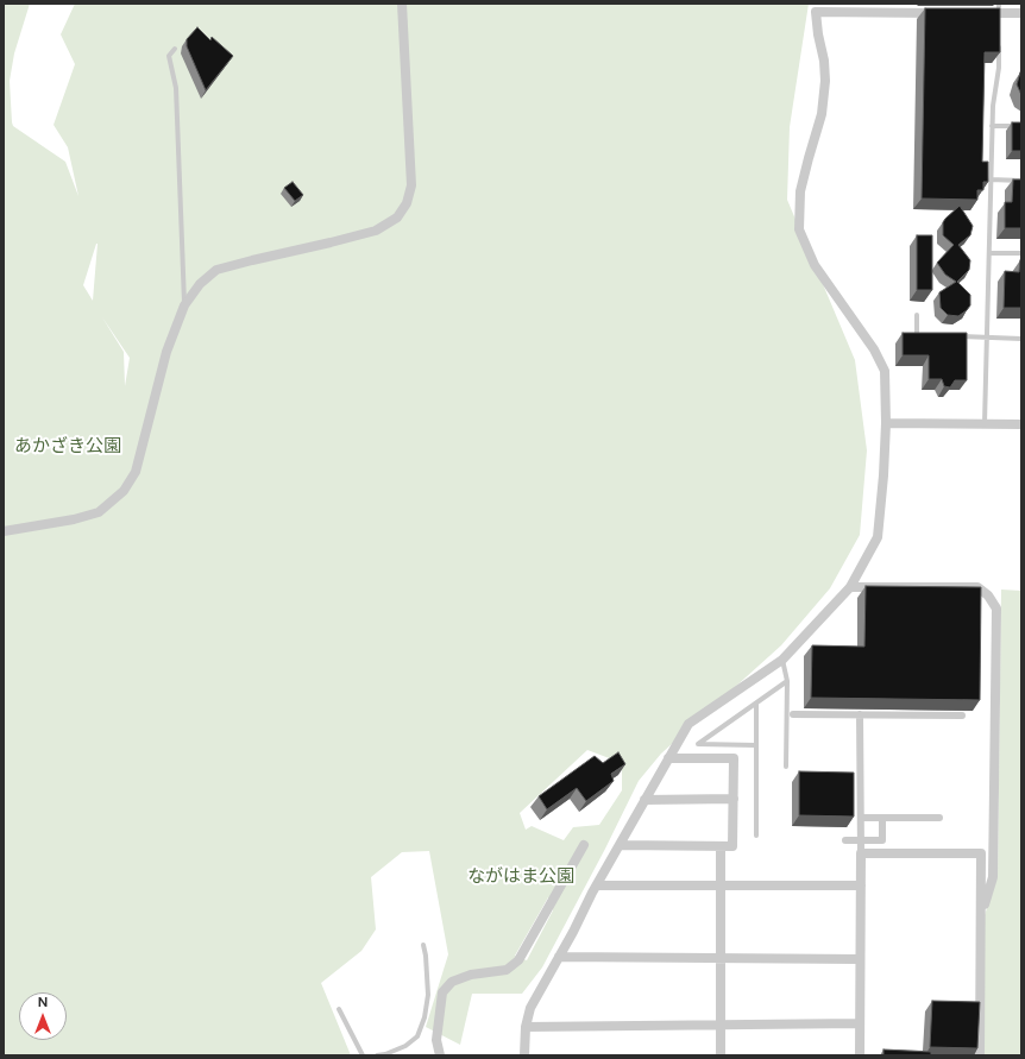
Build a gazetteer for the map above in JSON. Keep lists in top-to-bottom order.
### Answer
{
  "parks": ["あかざき公園", "ながはま公園"],
  "north": "top"
}
